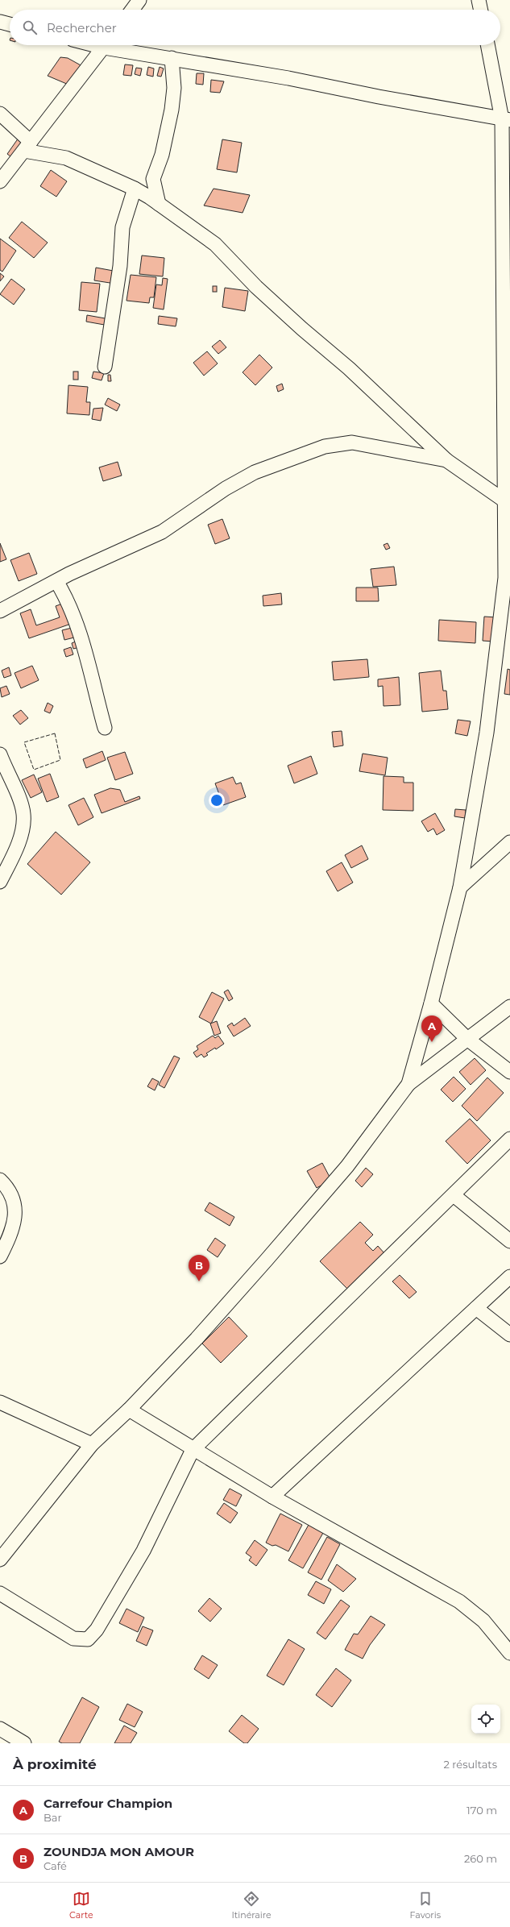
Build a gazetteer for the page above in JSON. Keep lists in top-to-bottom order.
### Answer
{
  "page": {
    "search": "Rechercher",
    "pins": ["A", "B"],
    "heading": ["À proximité", "2 résultats"],
    "list": [
      {
        "mark": "A",
        "name": "Carrefour Champion",
        "note": "Bar",
        "value": "170 m"
      },
      {
        "mark": "B",
        "name": "ZOUNDJA MON AMOUR",
        "note": "Café",
        "value": "260 m"
      }
    ],
    "nav": ["Carte", "Itinéraire", "Favoris"]
  }
}
